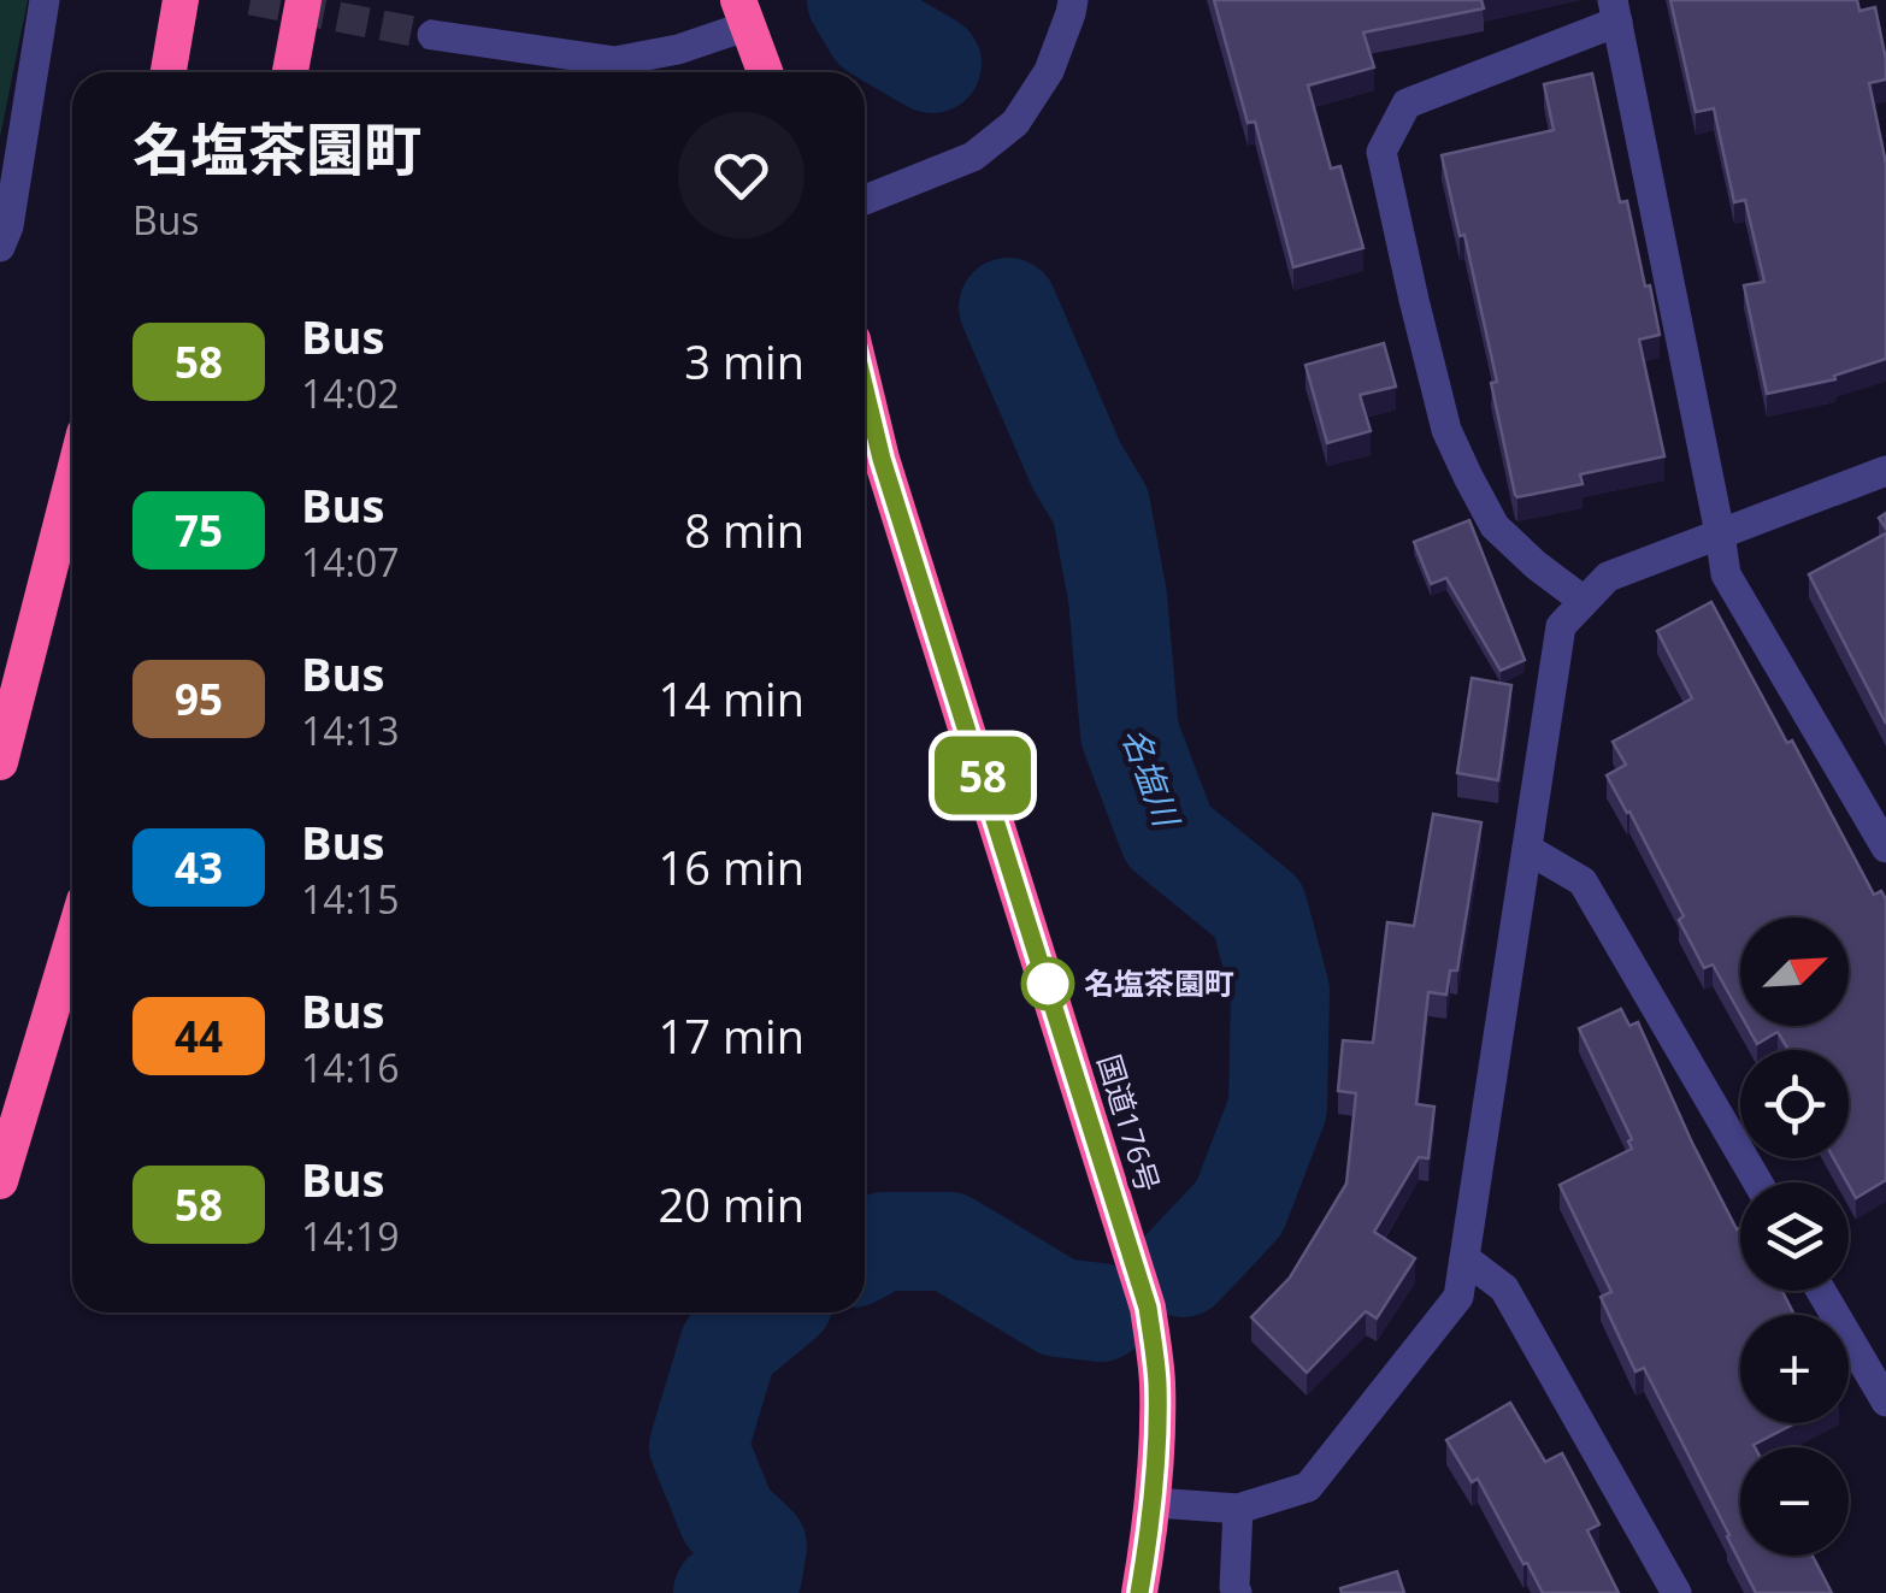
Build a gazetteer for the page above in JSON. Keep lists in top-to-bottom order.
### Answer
{
  "streets": {
    "highway": ["国道176号"]
  },
  "water": ["名塩川"],
  "places": ["名塩茶園町"],
  "lines": ["bus line 58"],
  "north": "top right",
  "page": {
    "on_map": "58",
    "heading": ["名塩茶園町", "Bus"],
    "list": [
      {
        "mark": "58",
        "name": "Bus",
        "note": "14:02",
        "value": "3 min"
      },
      {
        "mark": "75",
        "name": "Bus",
        "note": "14:07",
        "value": "8 min"
      },
      {
        "mark": "95",
        "name": "Bus",
        "note": "14:13",
        "value": "14 min"
      },
      {
        "mark": "43",
        "name": "Bus",
        "note": "14:15",
        "value": "16 min"
      },
      {
        "mark": "44",
        "name": "Bus",
        "note": "14:16",
        "value": "17 min"
      },
      {
        "mark": "58",
        "name": "Bus",
        "note": "14:19",
        "value": "20 min"
      }
    ],
    "map_buttons": ["+", "−"]
  }
}
